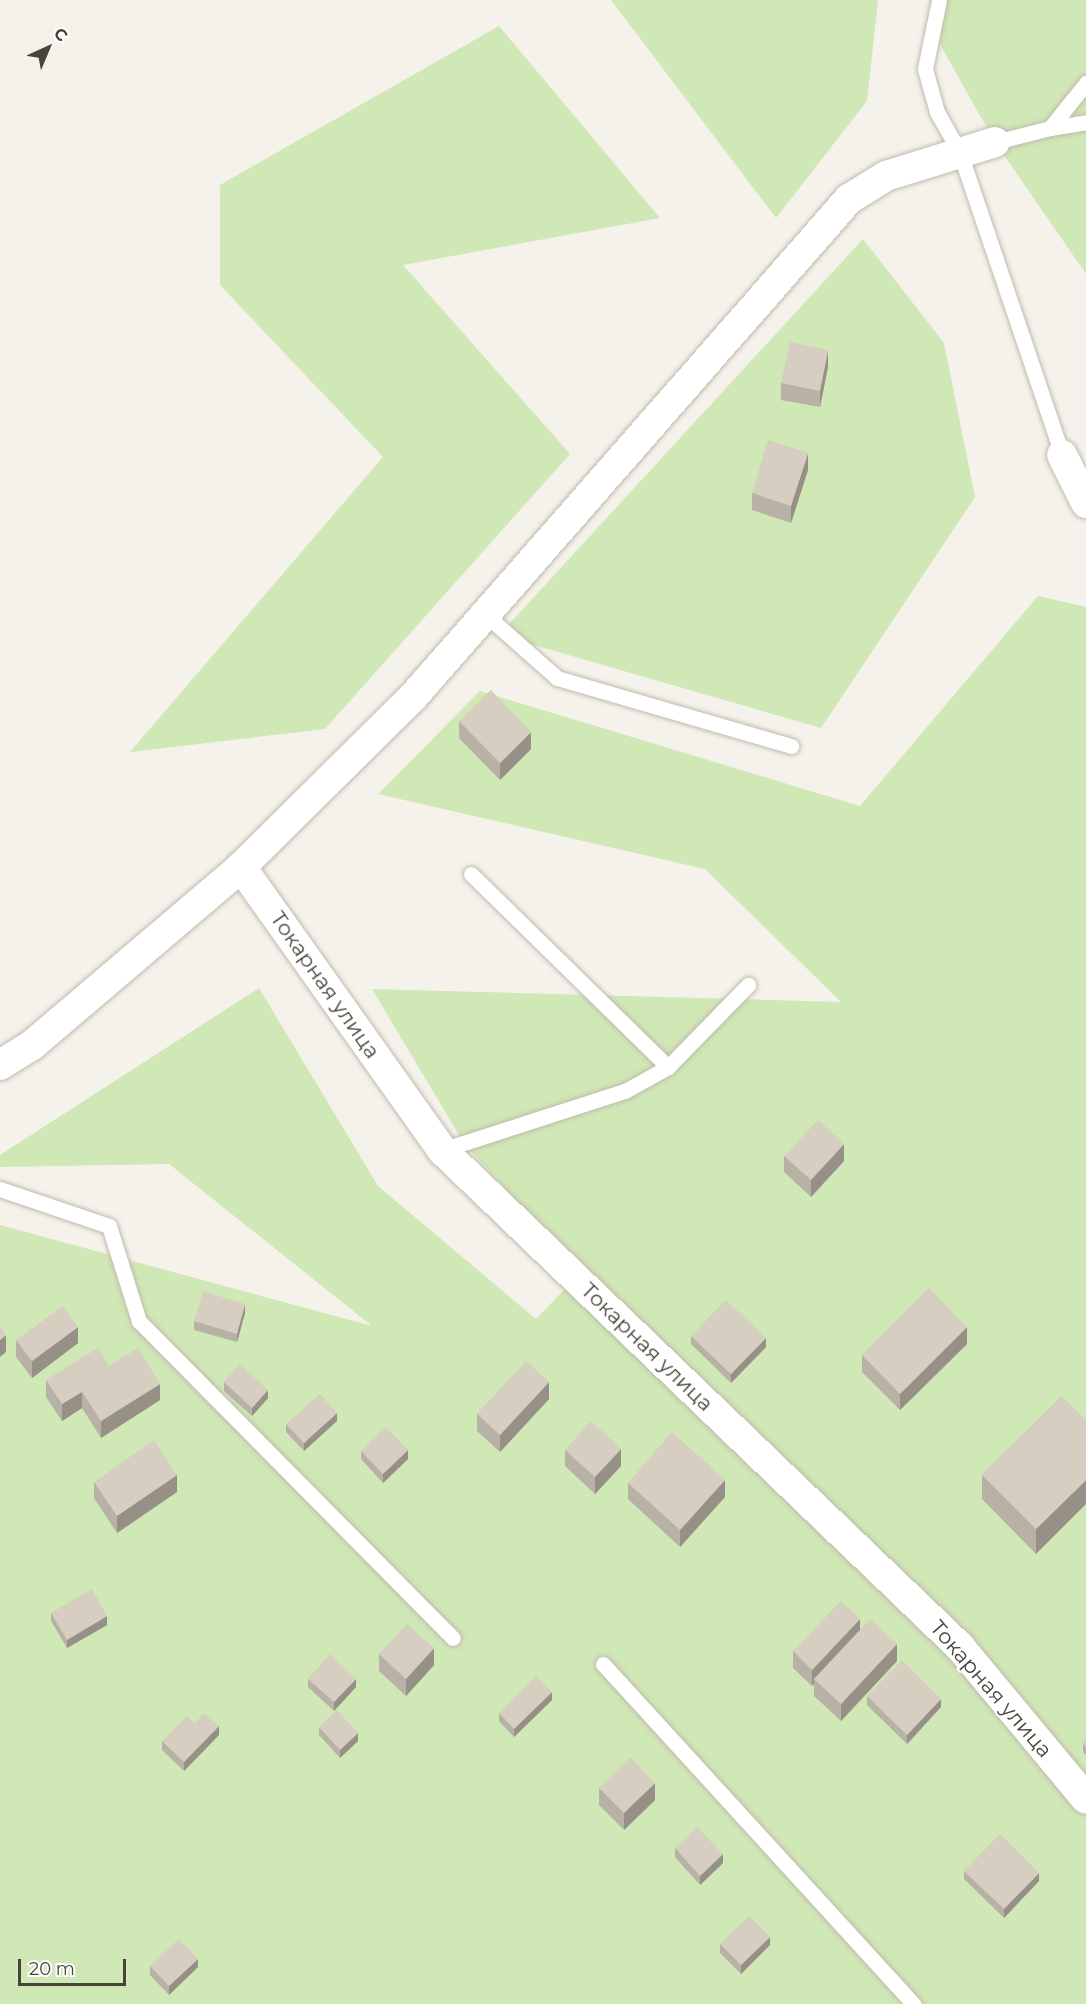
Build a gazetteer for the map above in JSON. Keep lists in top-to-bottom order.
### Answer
{
  "streets": {
    "street": ["Токарная улица"]
  },
  "scale_bar": "20 m",
  "north": "top right"
}
